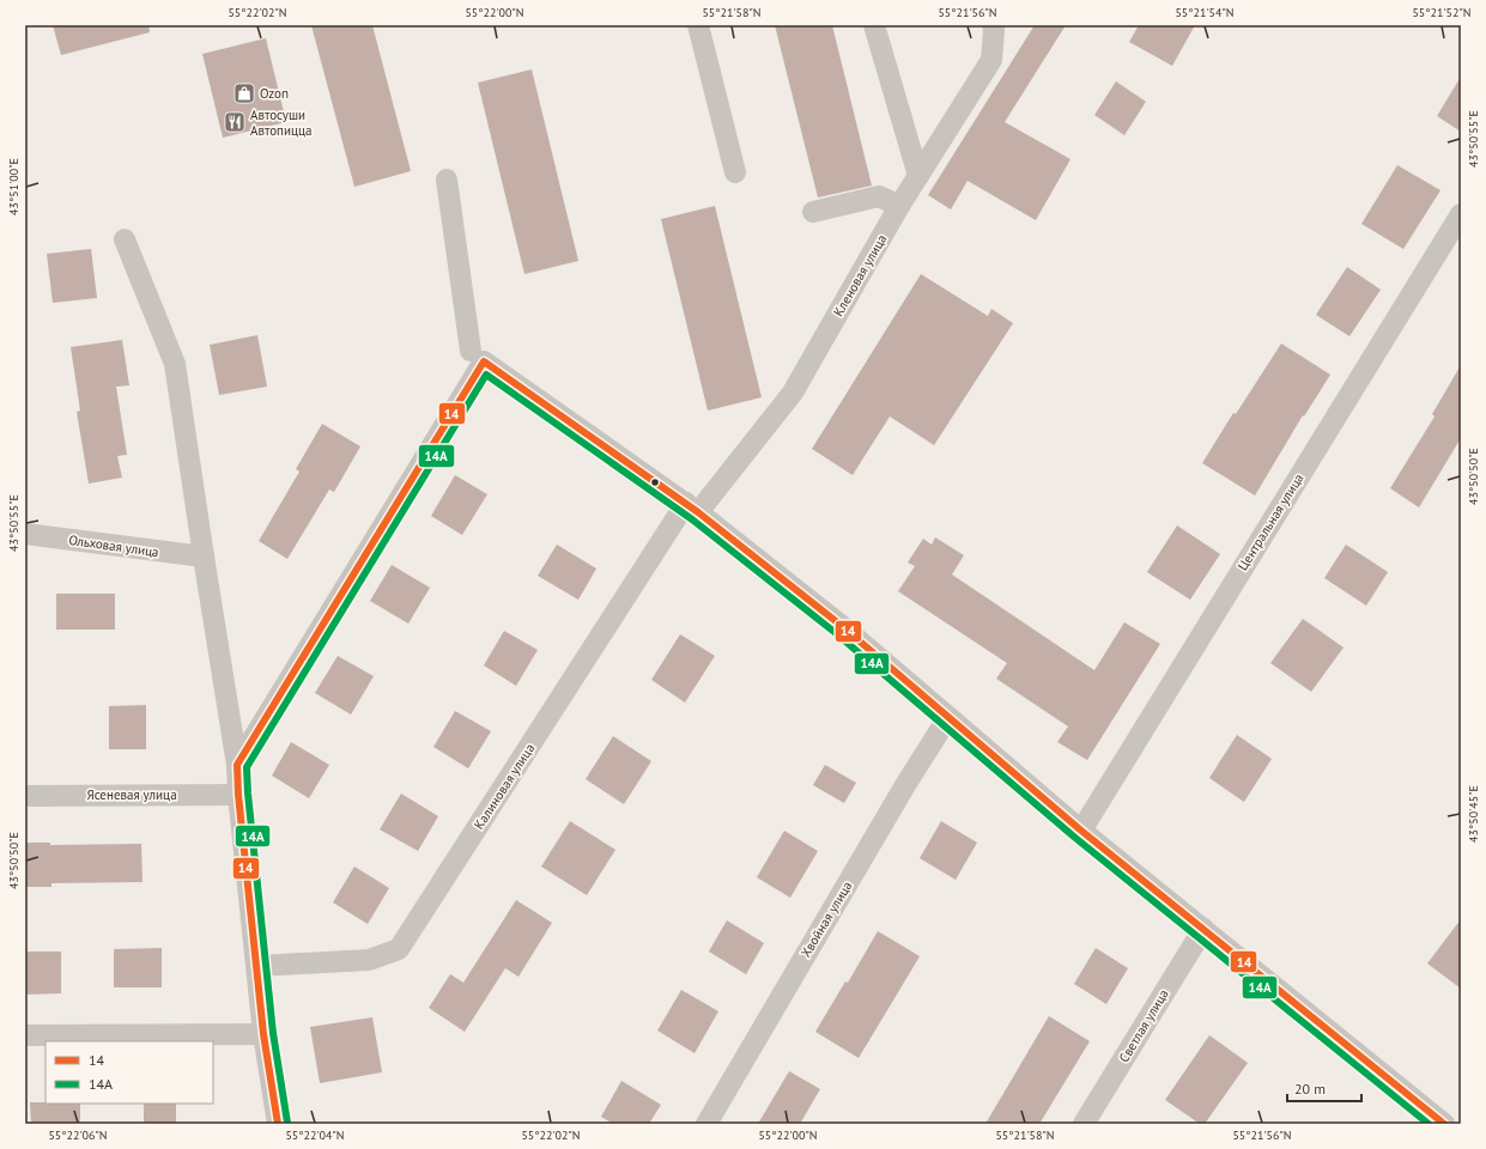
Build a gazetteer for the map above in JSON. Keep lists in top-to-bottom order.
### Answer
{
  "streets": {
    "street": [
      "Кленовая улица",
      "Центральная улица",
      "Ольховая улица",
      "Калиновая улица",
      "Ясеневая улица",
      "Хвойная улица",
      "Светлая улица"
    ]
  },
  "crossings": [
    ["Кленовая улица", "Калиновая улица"]
  ],
  "places": {
    "shop": ["Ozon"],
    "restaurant": ["Автосуши Автопицца"]
  },
  "lines": ["transit line 14", "transit line 14А"],
  "legend": ["14", "14А"],
  "scale_bar": "20 m",
  "coordinates": [
    "55°22'02\"N",
    "55°22'00\"N",
    "55°21'58\"N",
    "55°21'56\"N",
    "55°21'54\"N",
    "55°21'52\"N",
    "43°50'55\"E",
    "43°51'00\"E",
    "43°50'50\"E",
    "43°50'45\"E",
    "55°22'06\"N",
    "55°22'04\"N"
  ]
}
